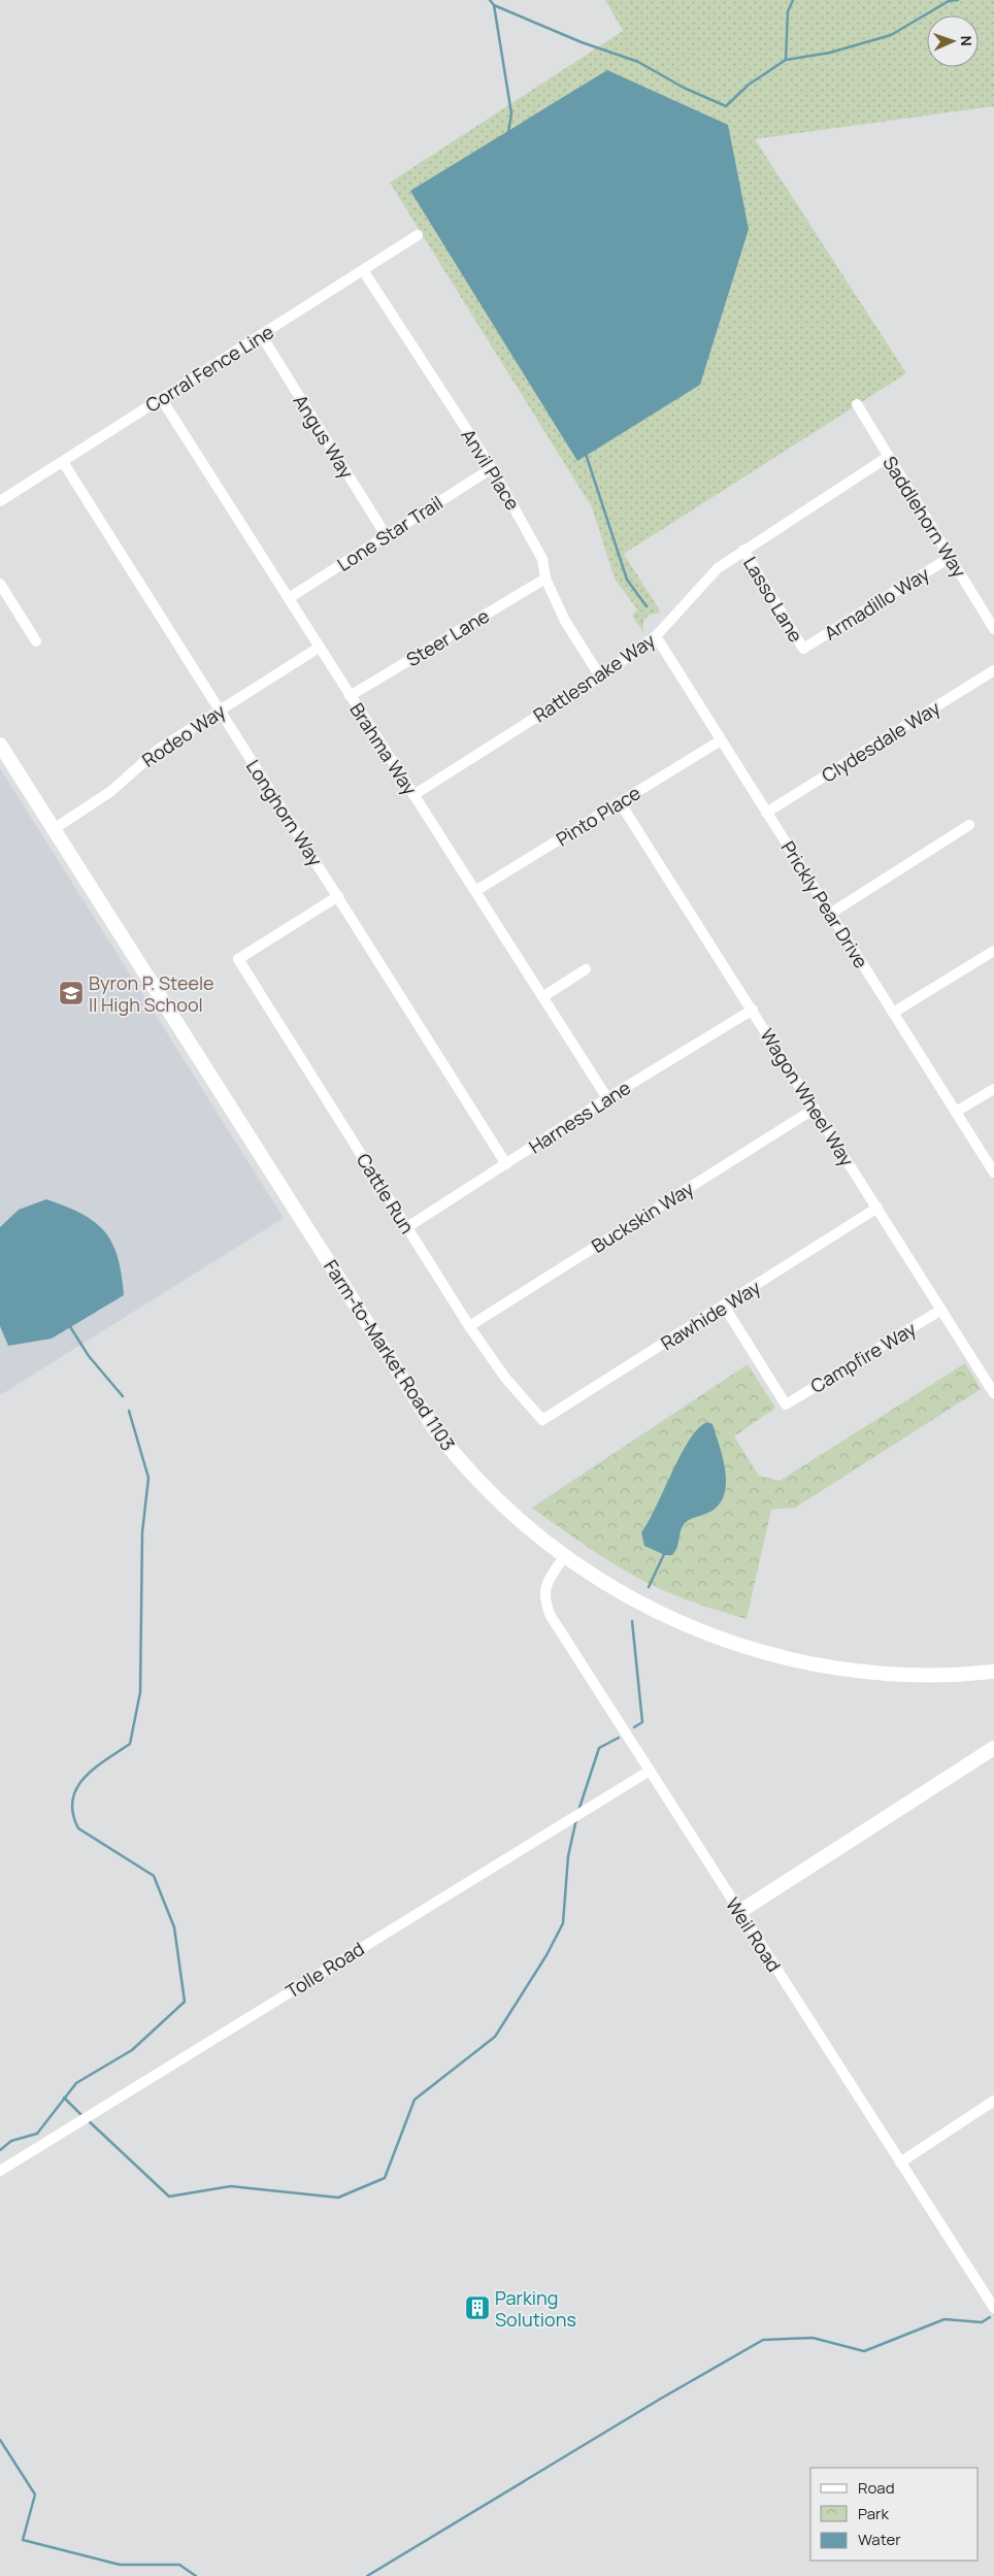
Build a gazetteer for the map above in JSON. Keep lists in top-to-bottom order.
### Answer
{
  "streets": {
    "main road": ["Farm-to-Market Road 1103"],
    "street": [
      "Corral Fence Line",
      "Angus Way",
      "Anvil Place",
      "Saddlehorn Way",
      "Lone Star Trail",
      "Lasso Lane",
      "Armadillo Way",
      "Steer Lane",
      "Rattlesnake Way",
      "Rodeo Way",
      "Clydesdale Way",
      "Brahma Way",
      "Longhorn Way",
      "Pinto Place",
      "Prickly Pear Drive",
      "Wagon Wheel Way",
      "Harness Lane",
      "Cattle Run",
      "Buckskin Way",
      "Rawhide Way",
      "Campfire Way",
      "Weil Road",
      "Tolle Road"
    ]
  },
  "crossings": [
    ["Corral Fence Line", "Angus Way"],
    ["Corral Fence Line", "Anvil Place"],
    ["Corral Fence Line", "Brahma Way"],
    ["Corral Fence Line", "Longhorn Way"],
    ["Angus Way", "Lone Star Trail"],
    ["Anvil Place", "Lone Star Trail"],
    ["Anvil Place", "Steer Lane"],
    ["Anvil Place", "Rattlesnake Way"],
    ["Saddlehorn Way", "Armadillo Way"],
    ["Saddlehorn Way", "Rattlesnake Way"],
    ["Lone Star Trail", "Brahma Way"],
    ["Lasso Lane", "Armadillo Way"],
    ["Lasso Lane", "Rattlesnake Way"],
    ["Steer Lane", "Brahma Way"],
    ["Rattlesnake Way", "Brahma Way"],
    ["Rattlesnake Way", "Prickly Pear Drive"],
    ["Rodeo Way", "Brahma Way"],
    ["Rodeo Way", "Longhorn Way"],
    ["Rodeo Way", "Farm-to-Market Road 1103"],
    ["Clydesdale Way", "Prickly Pear Drive"],
    ["Brahma Way", "Pinto Place"],
    ["Brahma Way", "Harness Lane"],
    ["Longhorn Way", "Harness Lane"],
    ["Longhorn Way", "Cattle Run"],
    ["Pinto Place", "Prickly Pear Drive"],
    ["Pinto Place", "Wagon Wheel Way"],
    ["Wagon Wheel Way", "Harness Lane"],
    ["Wagon Wheel Way", "Buckskin Way"],
    ["Wagon Wheel Way", "Rawhide Way"],
    ["Wagon Wheel Way", "Campfire Way"],
    ["Harness Lane", "Cattle Run"],
    ["Cattle Run", "Buckskin Way"],
    ["Cattle Run", "Rawhide Way"],
    ["Rawhide Way", "Campfire Way"],
    ["Farm-to-Market Road 1103", "Weil Road"],
    ["Weil Road", "Tolle Road"]
  ],
  "places": {
    "school or university": ["Byron P. Steele II High School"],
    "building": ["Parking Solutions"]
  },
  "legend": ["Road", "Park", "Water"],
  "north": "right"
}
